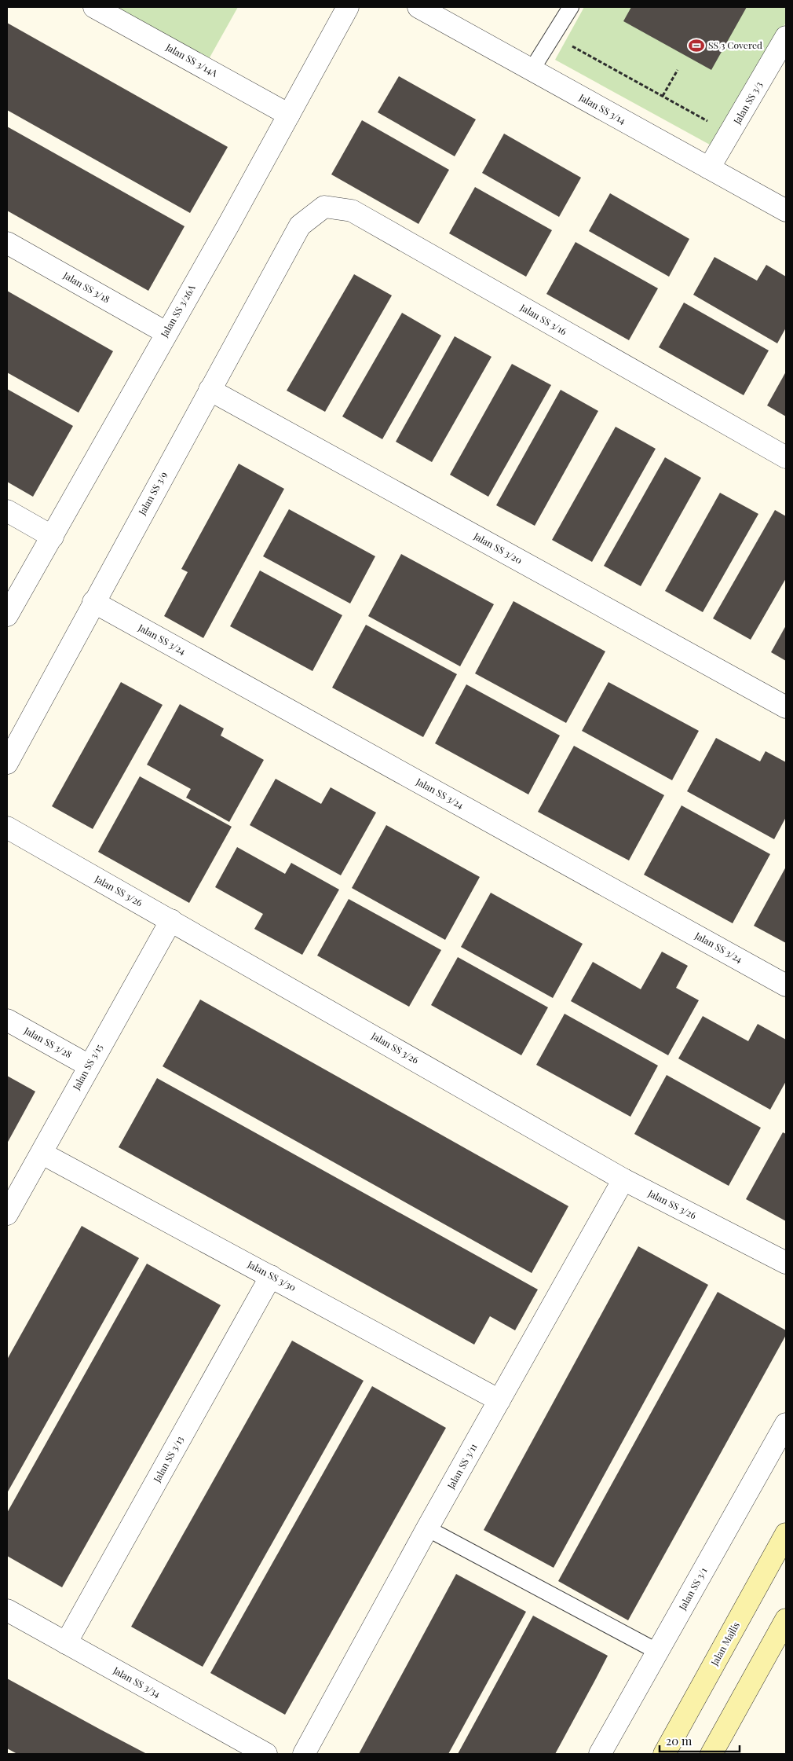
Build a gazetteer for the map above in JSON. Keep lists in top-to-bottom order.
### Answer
{
  "streets": {
    "main road": ["Jalan Majlis"],
    "street": [
      "Jalan SS 3/14A",
      "Jalan SS 3/3",
      "Jalan SS 3/14",
      "Jalan SS 3/18",
      "Jalan SS 3/26A",
      "Jalan SS 3/16",
      "Jalan SS 3/9",
      "Jalan SS 3/20",
      "Jalan SS 3/24",
      "Jalan SS 3/26",
      "Jalan SS 3/28",
      "Jalan SS 3/15",
      "Jalan SS 3/30",
      "Jalan SS 3/13",
      "Jalan SS 3/11",
      "Jalan SS 3/1",
      "Jalan SS 3/34"
    ]
  },
  "crossings": [
    ["Jalan SS 3/14A", "Jalan SS 3/26A"],
    ["Jalan SS 3/3", "Jalan SS 3/14"],
    ["Jalan SS 3/18", "Jalan SS 3/26A"],
    ["Jalan SS 3/16", "Jalan SS 3/9"],
    ["Jalan SS 3/9", "Jalan SS 3/20"],
    ["Jalan SS 3/9", "Jalan SS 3/24"],
    ["Jalan SS 3/26", "Jalan SS 3/15"],
    ["Jalan SS 3/26", "Jalan SS 3/11"],
    ["Jalan SS 3/28", "Jalan SS 3/15"],
    ["Jalan SS 3/15", "Jalan SS 3/30"],
    ["Jalan SS 3/30", "Jalan SS 3/13"],
    ["Jalan SS 3/30", "Jalan SS 3/11"],
    ["Jalan SS 3/13", "Jalan SS 3/34"]
  ],
  "places": {
    "sports": ["SS 3 Covered"]
  },
  "scale_bar": "20 m"
}
